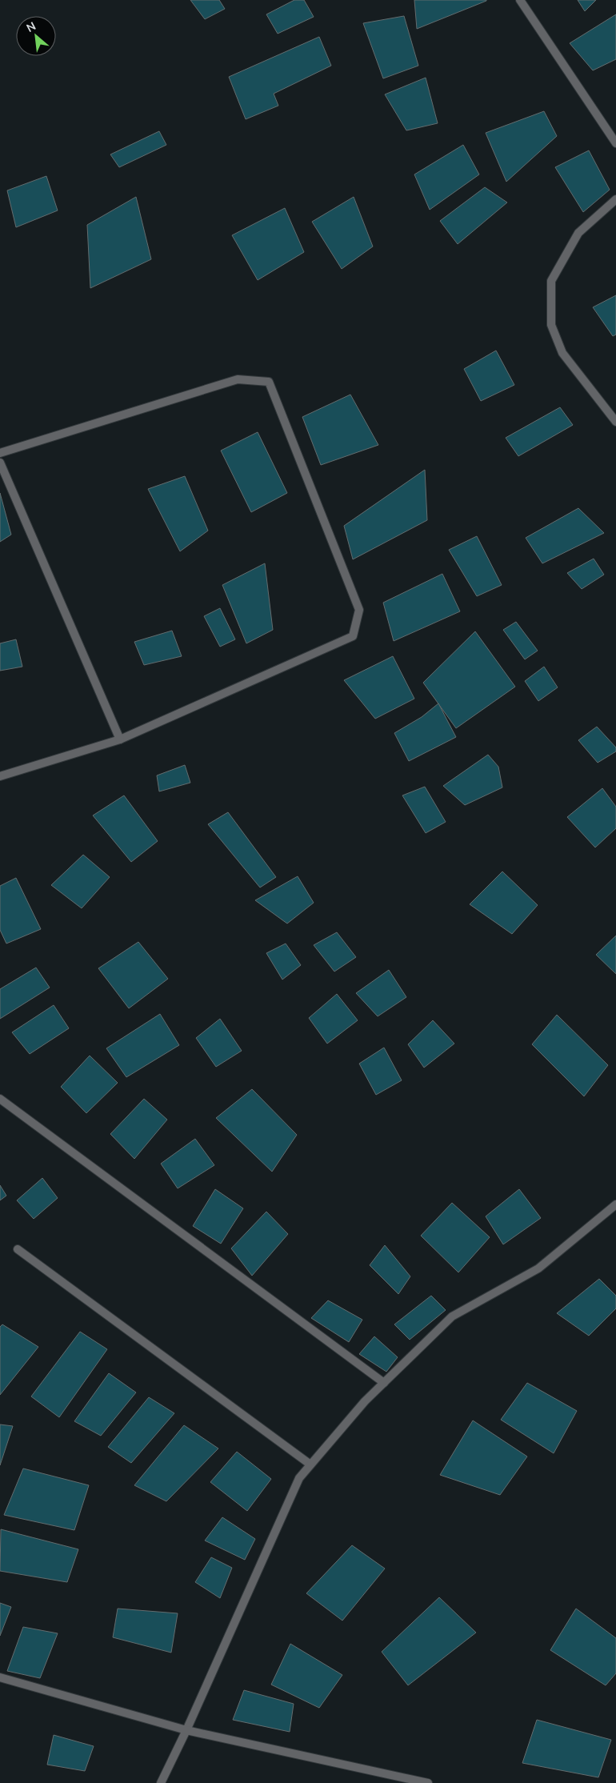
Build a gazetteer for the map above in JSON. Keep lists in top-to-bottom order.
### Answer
{
  "north": "top left"
}
